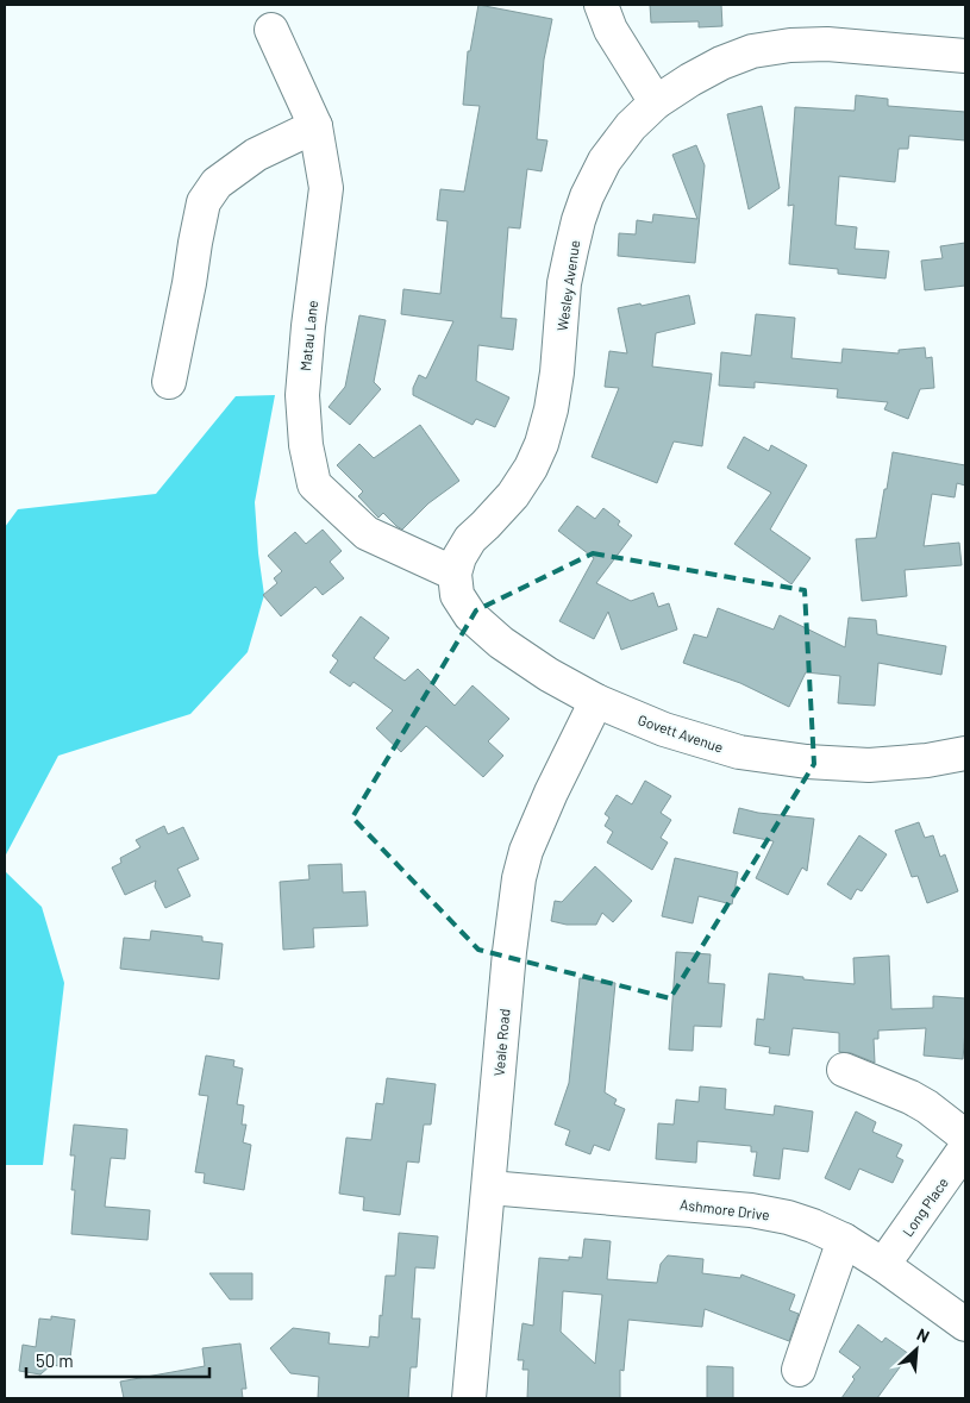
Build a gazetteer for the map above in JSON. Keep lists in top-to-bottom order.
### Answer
{
  "streets": {
    "street": [
      "Wesley Avenue",
      "Matau Lane",
      "Govett Avenue",
      "Veale Road",
      "Long Place",
      "Ashmore Drive"
    ]
  },
  "crossings": [
    ["Wesley Avenue", "Matau Lane"],
    ["Wesley Avenue", "Govett Avenue"],
    ["Matau Lane", "Govett Avenue"],
    ["Govett Avenue", "Veale Road"],
    ["Veale Road", "Ashmore Drive"],
    ["Long Place", "Ashmore Drive"]
  ],
  "scale_bar": "50 m",
  "north": "top right"
}
